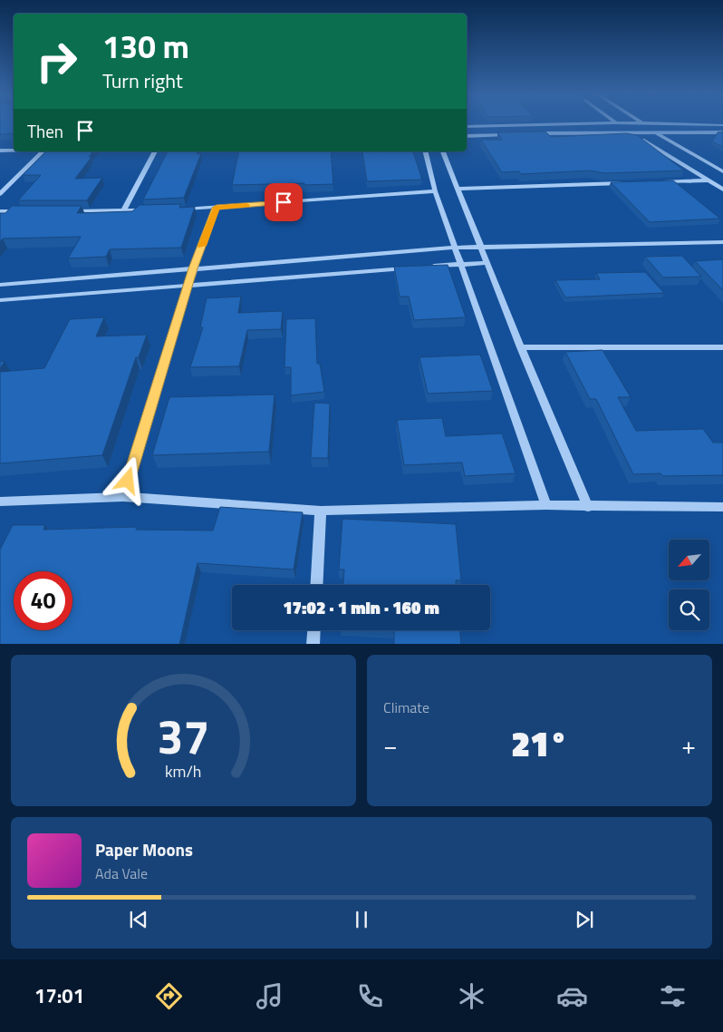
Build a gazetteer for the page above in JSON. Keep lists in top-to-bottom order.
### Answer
{
  "north": "bottom left",
  "page": {
    "turn": ["130 m", "Turn right"],
    "then": "Then",
    "limit": "40",
    "trip": "17:02 · 1 min · 160 m",
    "tile": "Climate",
    "heat": ["−", "21°", "+"],
    "song": ["Paper Moons", "Ada Vale"],
    "tabs": "17:01",
    "gauge": ["37", "km/h"]
  }
}
